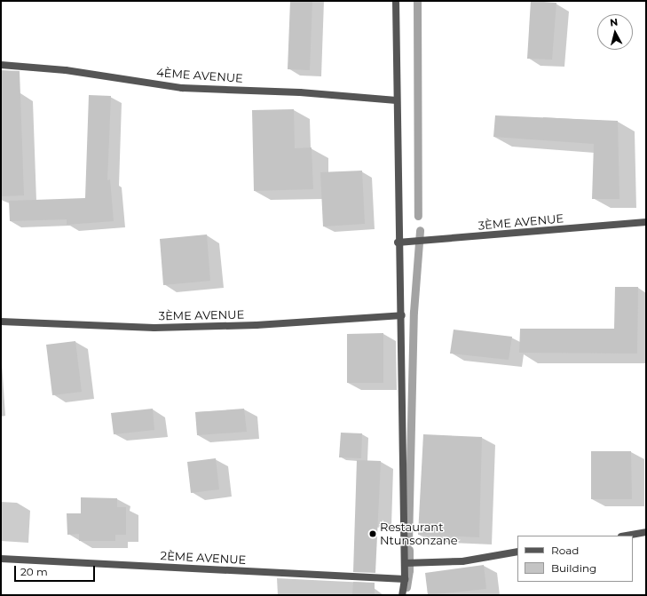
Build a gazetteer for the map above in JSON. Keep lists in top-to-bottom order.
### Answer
{
  "streets": {
    "street": ["4ÈME AVENUE", "3ÈME AVENUE", "2ÈME AVENUE"]
  },
  "places": ["Restaurant Ntunsonzane"],
  "legend": ["Road", "Building"],
  "scale_bar": "20 m",
  "north": "top"
}
